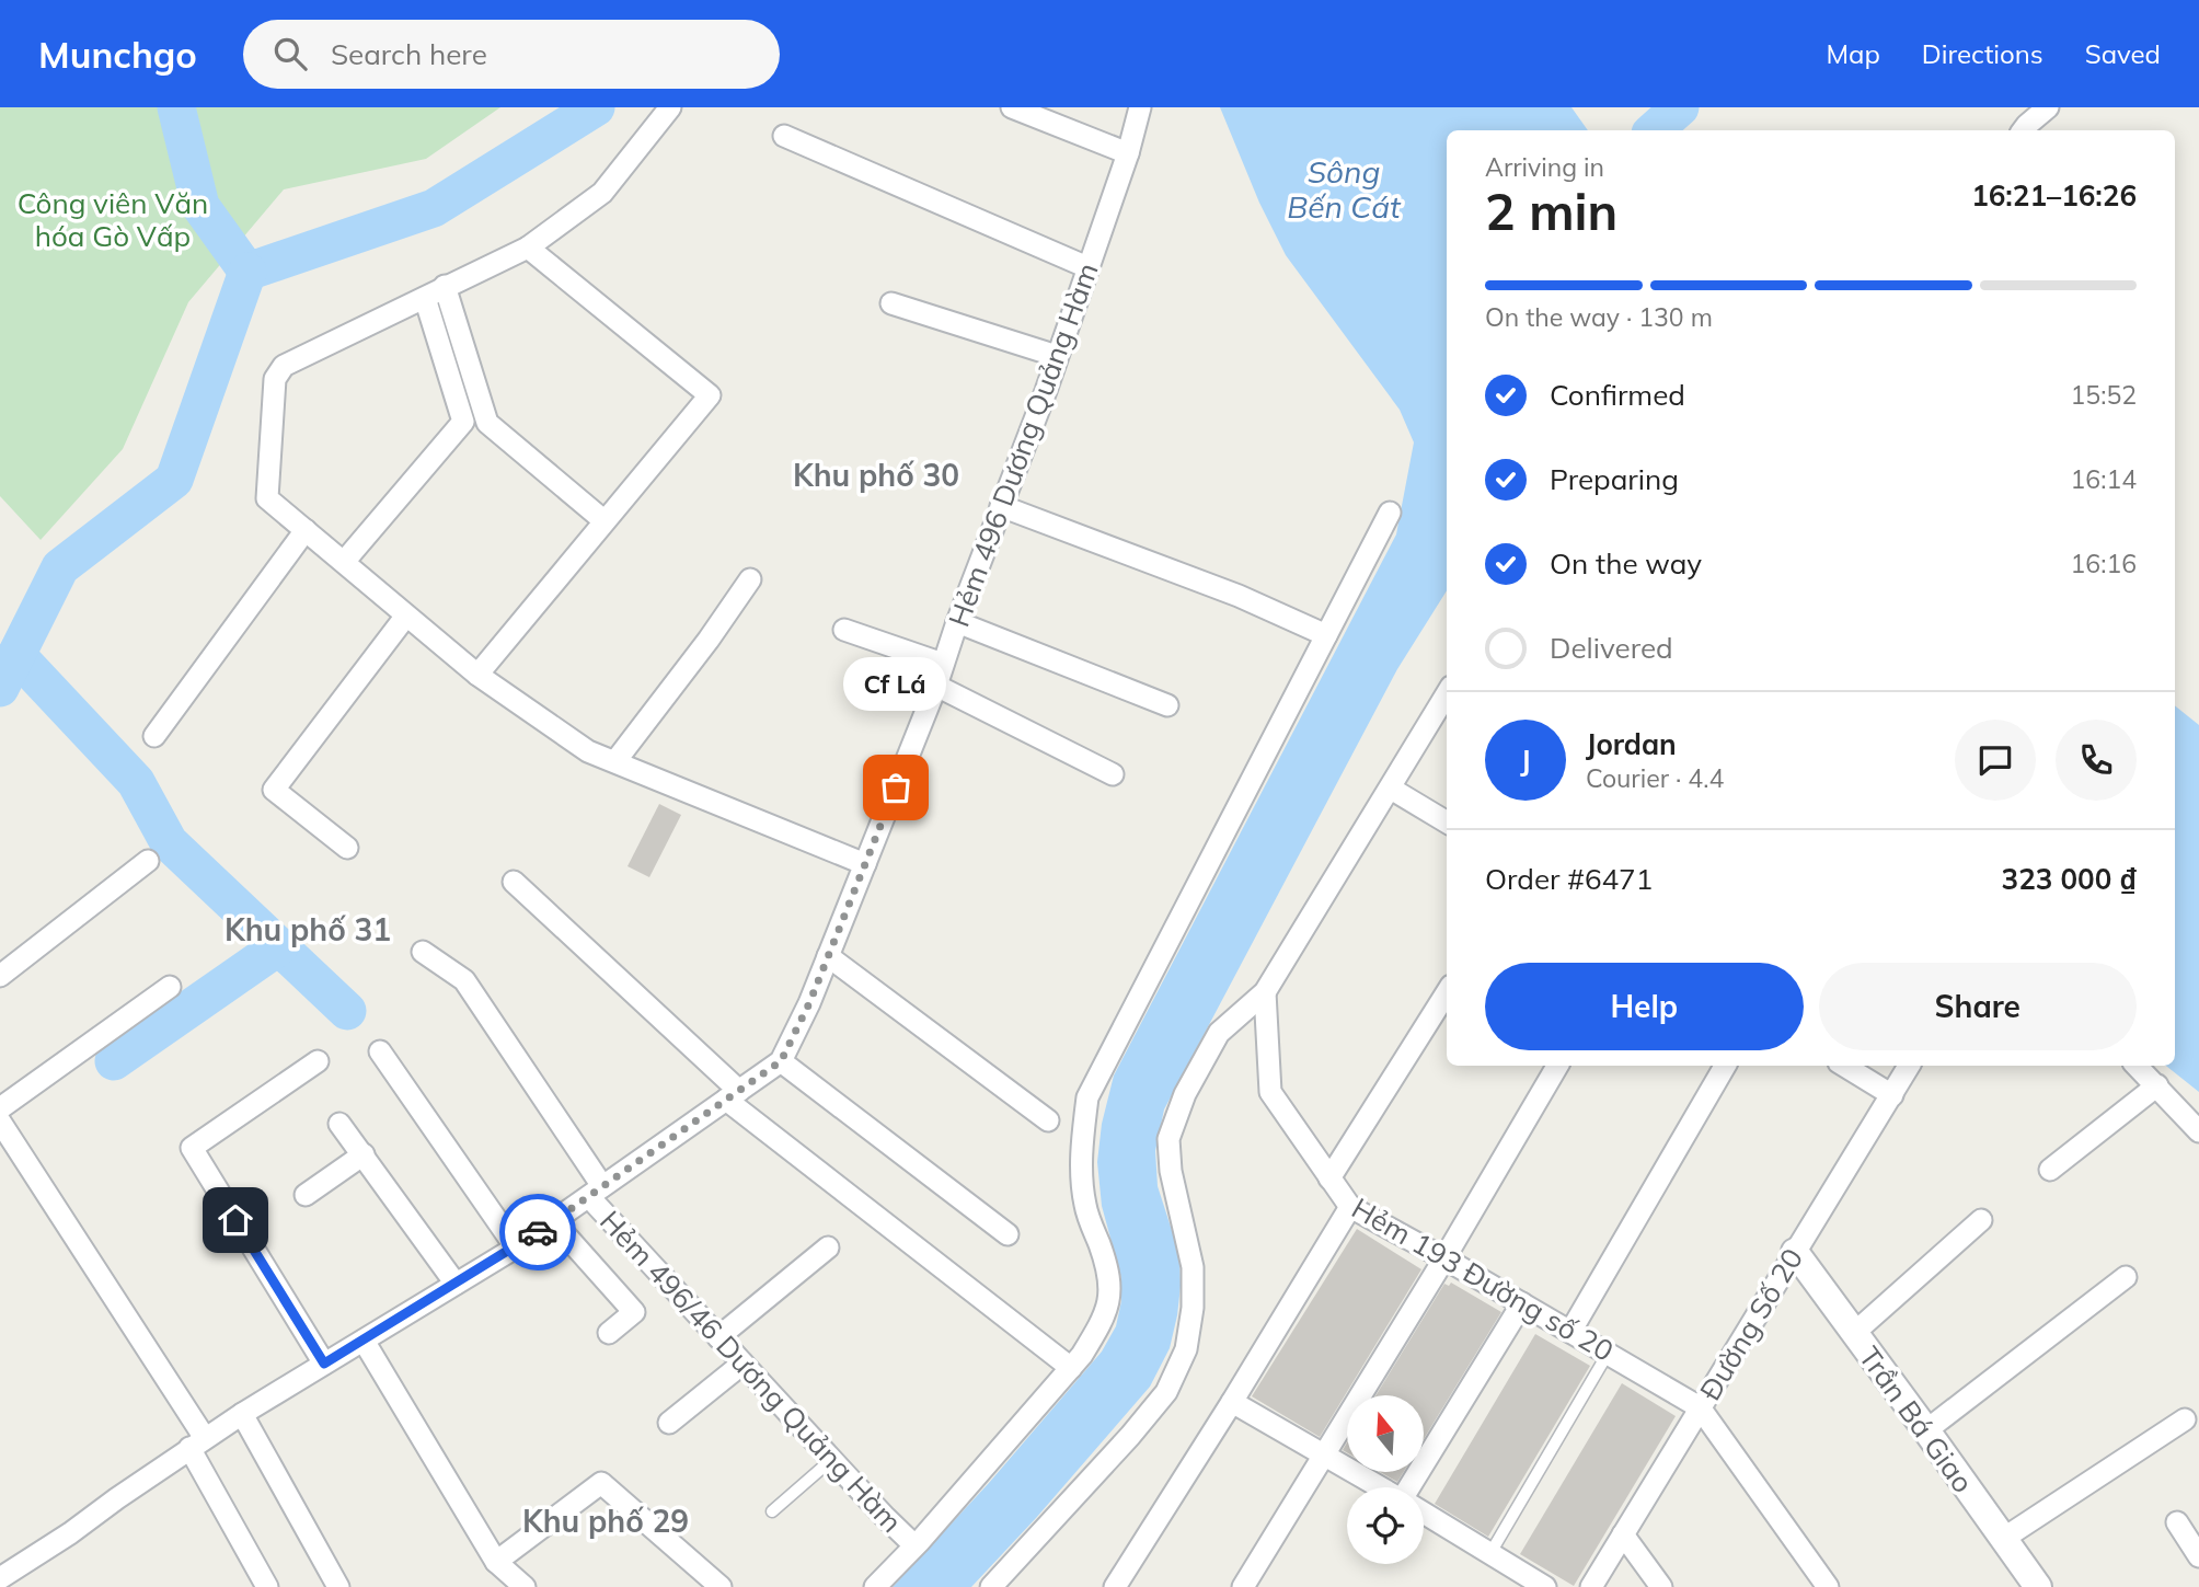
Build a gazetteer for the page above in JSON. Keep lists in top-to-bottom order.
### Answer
{
  "streets": {
    "street": [
      "Hẻm 496 Dương Quảng Hàm",
      "Hẻm 193 Đường số 20",
      "Đường Số 20",
      "Hẻm 496/46 Dương Quảng Hàm",
      "Trần Bá Giao"
    ]
  },
  "crossings": [
    ["Hẻm 193 Đường số 20", "Đường Số 20"],
    ["Đường Số 20", "Trần Bá Giao"]
  ],
  "districts": ["Khu phố 30", "Khu phố 31", "Khu phố 29"],
  "water": ["Sông Bến Cát"],
  "parks": ["Công viên Văn hóa Gò Vấp"],
  "places": ["Cf Lá"],
  "north": "top",
  "page": {
    "header": "Munchgo",
    "search": "Search here",
    "nav": ["Map", "Directions", "Saved"],
    "heading": ["2 min", "Arriving in", "16:21–16:26"],
    "panel": [
      "Jordan",
      "Courier · 4.4",
      "Order #6471",
      "323 000 ₫"
    ],
    "bar": "On the way · 130 m",
    "list": [
      ["Confirmed", "15:52"],
      ["Preparing", "16:14"],
      ["On the way", "16:16"],
      "Delivered"
    ],
    "bubble": "Cf Lá",
    "round": "J",
    "buttons": ["Help", "Share"]
  }
}
